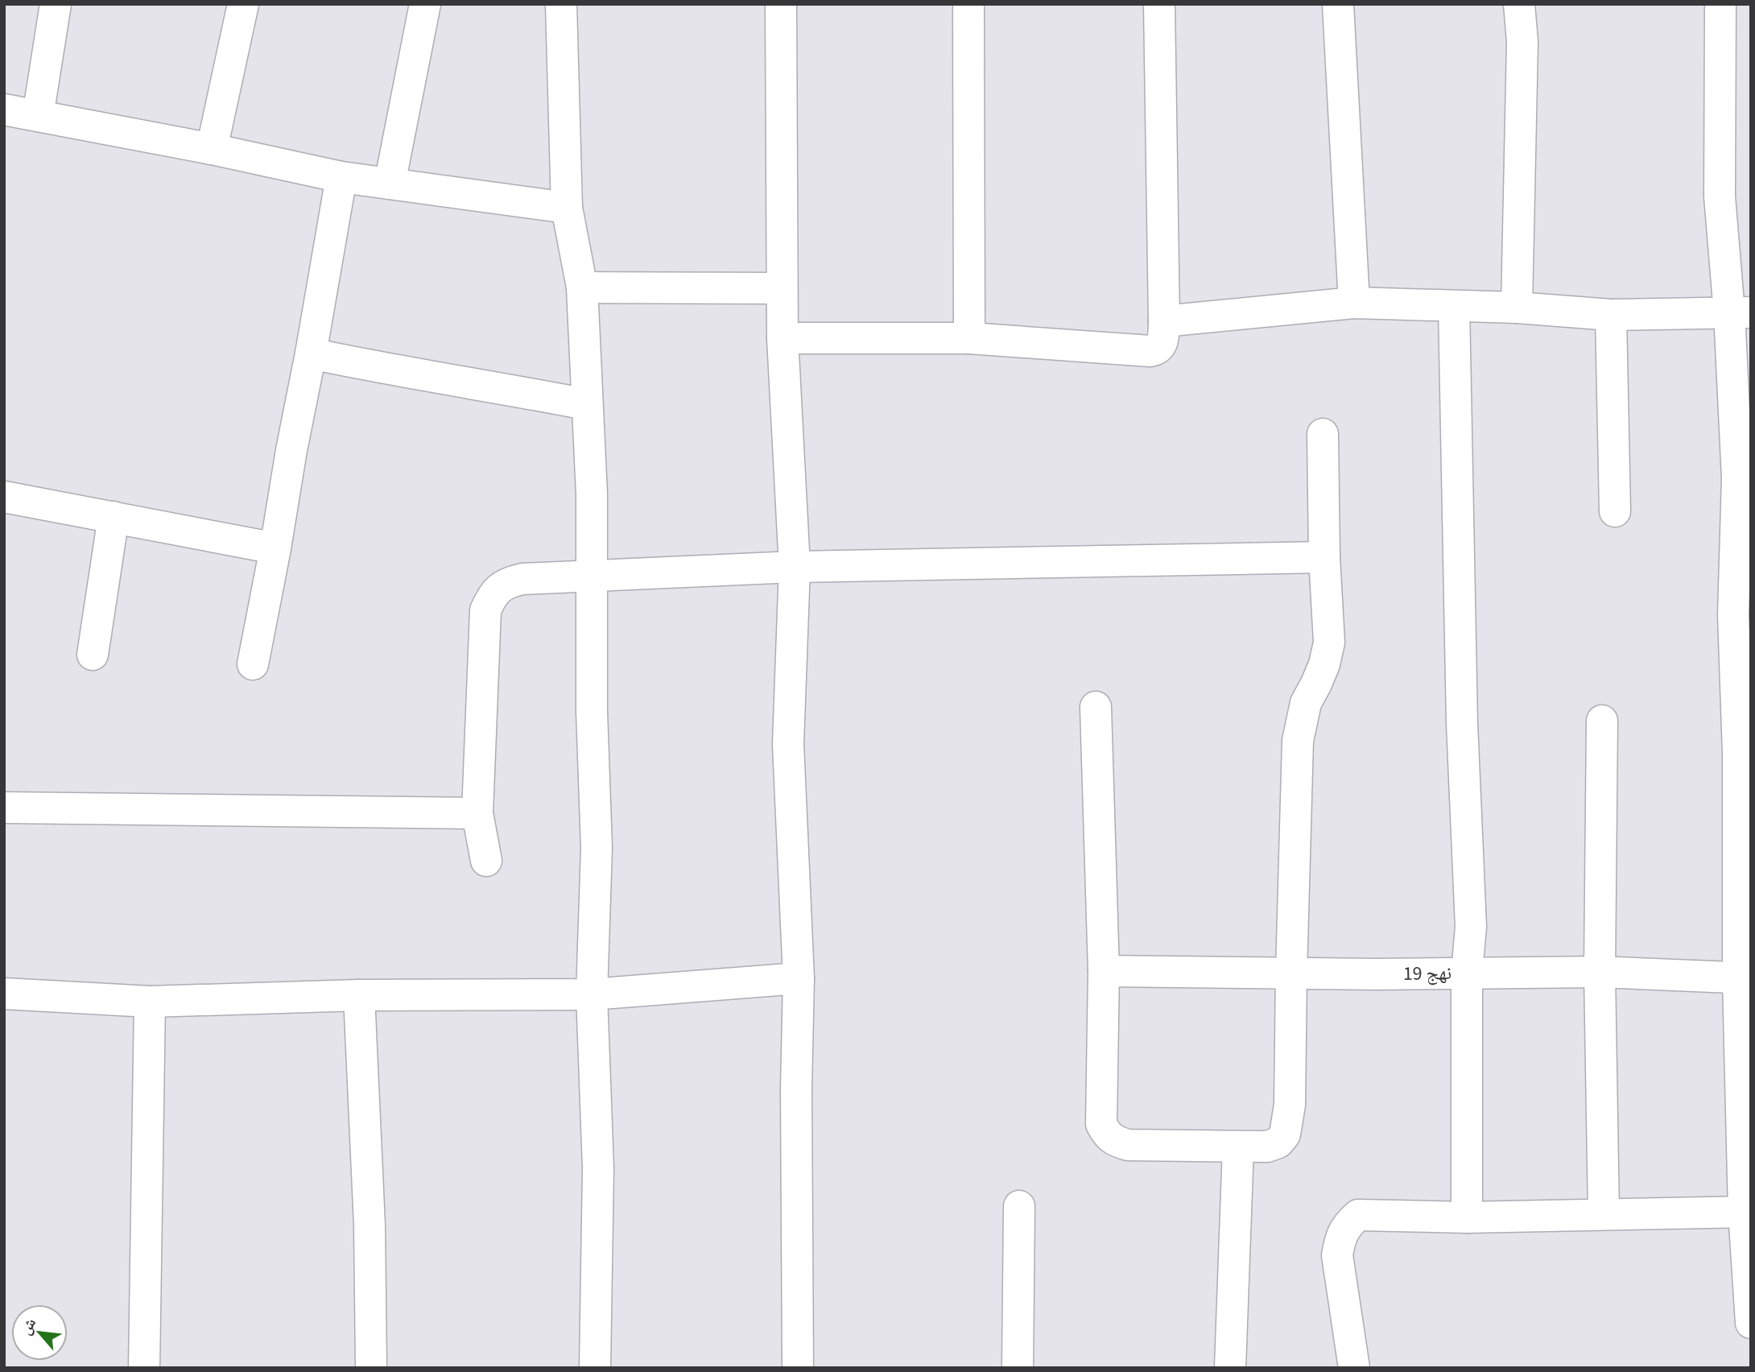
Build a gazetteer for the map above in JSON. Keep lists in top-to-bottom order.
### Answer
{
  "streets": {
    "street": ["نهج 19"]
  },
  "north": "top left"
}
